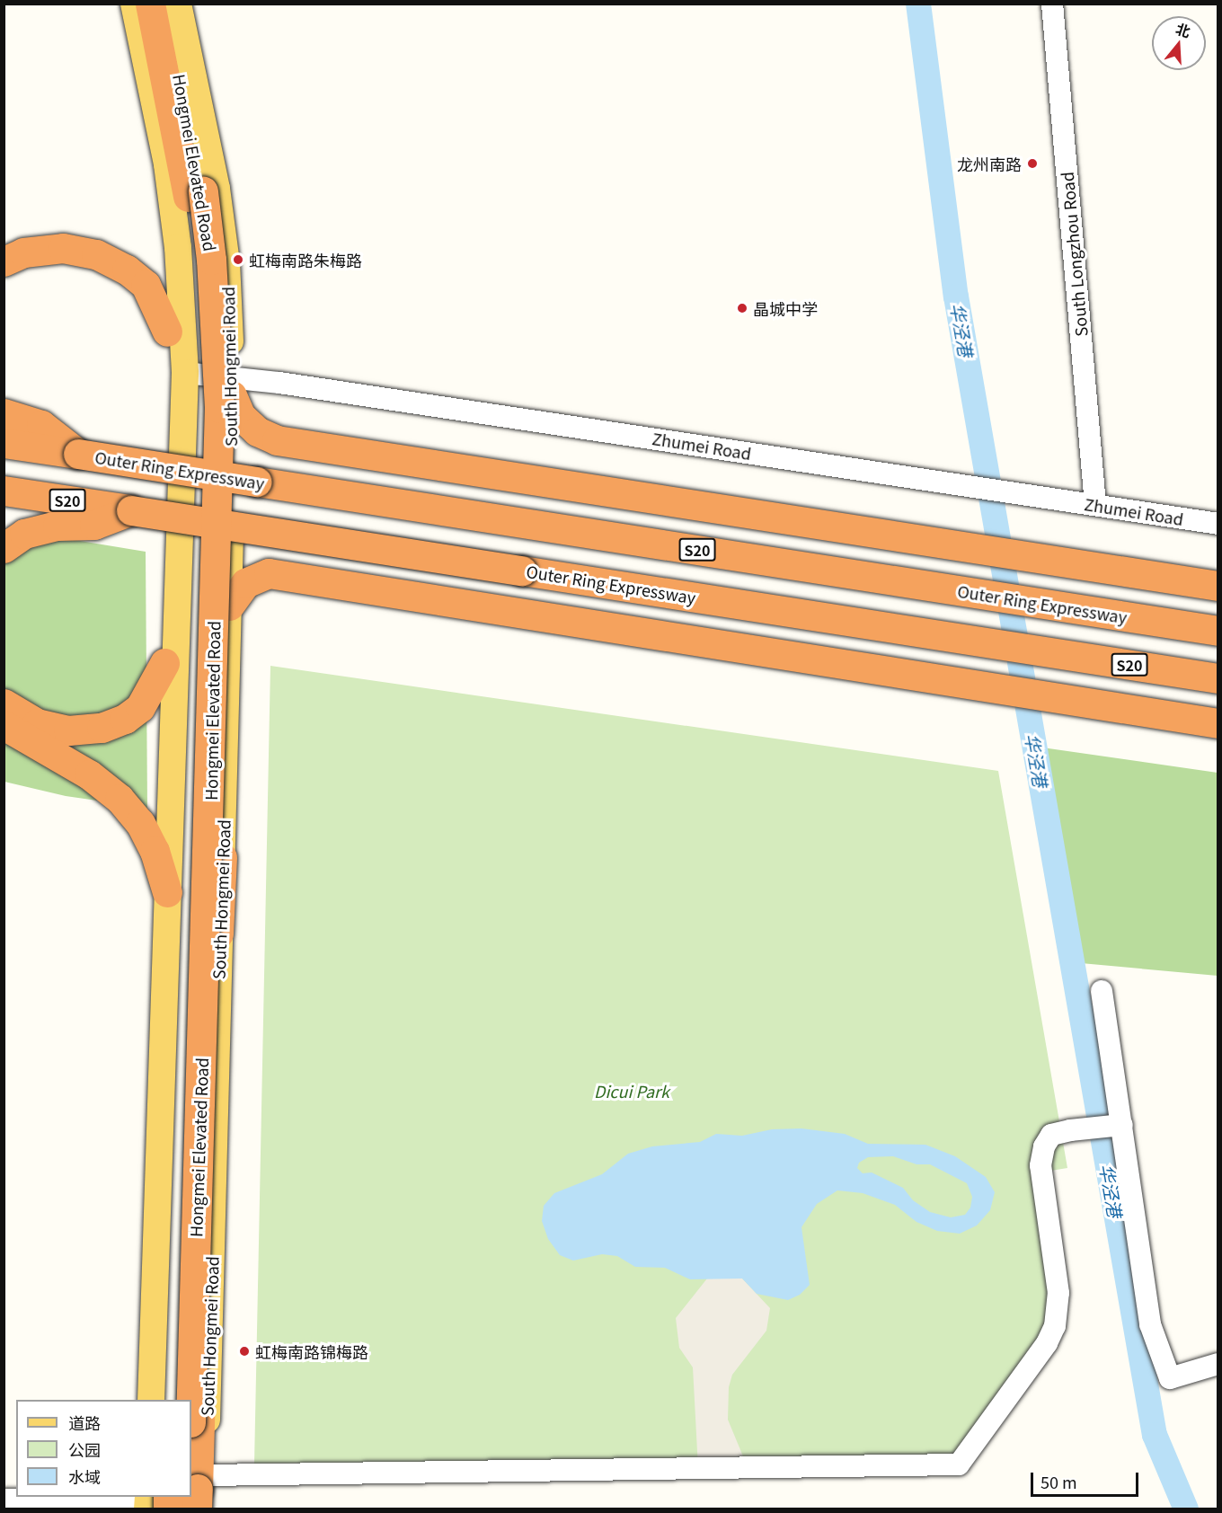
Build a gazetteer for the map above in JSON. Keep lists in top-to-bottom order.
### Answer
{
  "streets": {
    "highway": ["Hongmei Elevated Road", "Outer Ring Expressway", "S20"],
    "main road": ["South Hongmei Road"],
    "street": ["South Longzhou Road", "Zhumei Road"]
  },
  "crossings": [
    ["South Longzhou Road", "Zhumei Road"],
    ["South Hongmei Road", "Zhumei Road"]
  ],
  "water": ["华泾港"],
  "parks": ["Dicui Park"],
  "places": [
    "龙州南路",
    "虹梅南路朱梅路",
    "晶城中学",
    "虹梅南路锦梅路"
  ],
  "legend": ["道路", "公园", "水域"],
  "scale_bar": "50 m",
  "north": "top"
}
